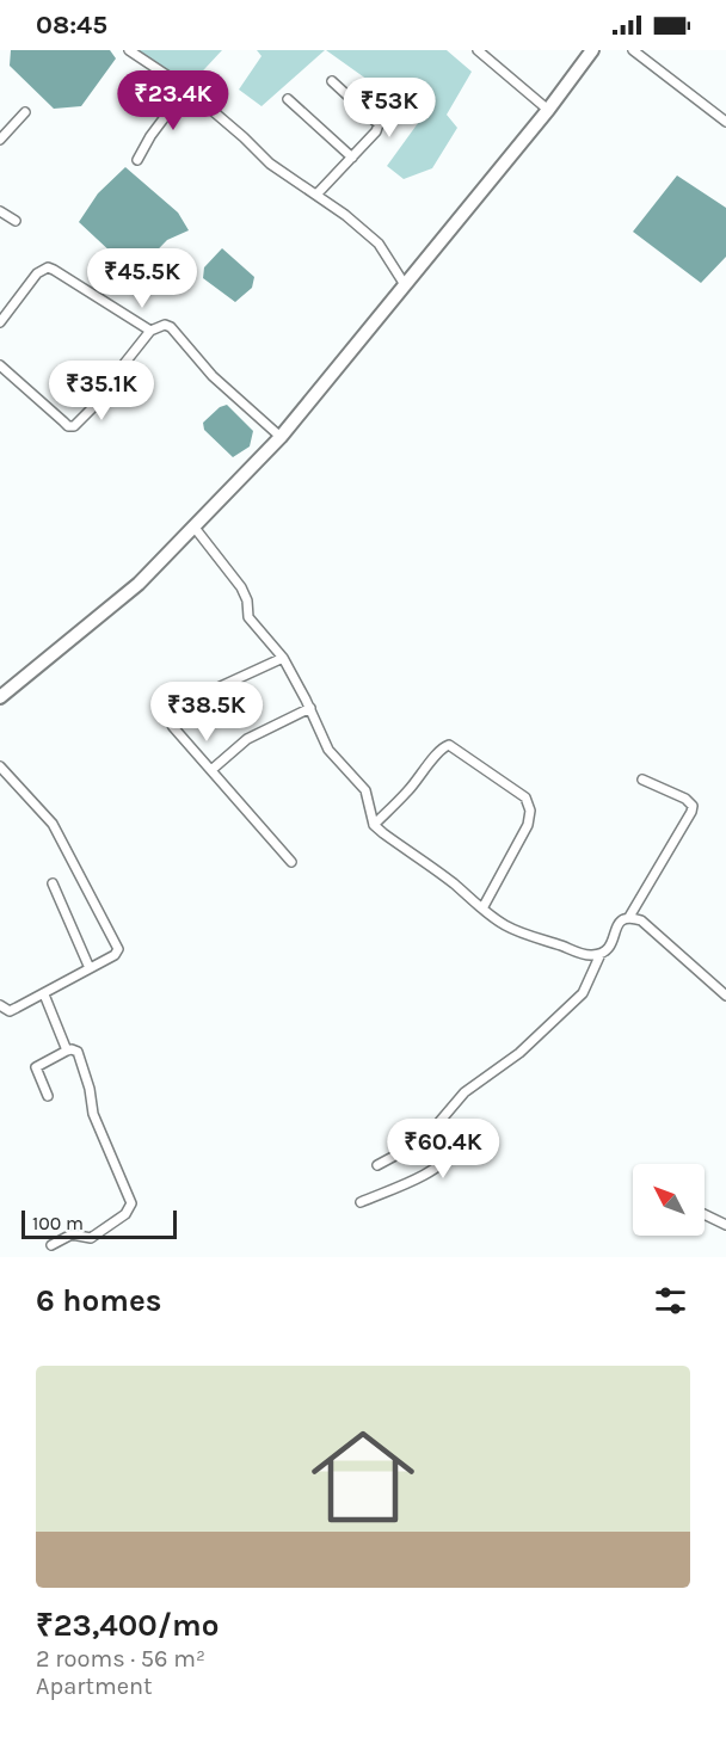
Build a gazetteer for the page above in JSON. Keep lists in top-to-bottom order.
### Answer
{
  "scale_bar": "100 m",
  "north": "top left",
  "page": {
    "status": "08:45",
    "price": [
      "₹23.4K",
      "₹53K",
      "₹45.5K",
      "₹35.1K",
      "₹38.5K",
      "₹60.4K"
    ],
    "scale": "100 m",
    "heading": "6 homes",
    "list": [
      {
        "name": "₹23,400/mo",
        "note": "2 rooms · 56 m² · Apartment"
      }
    ]
  }
}
